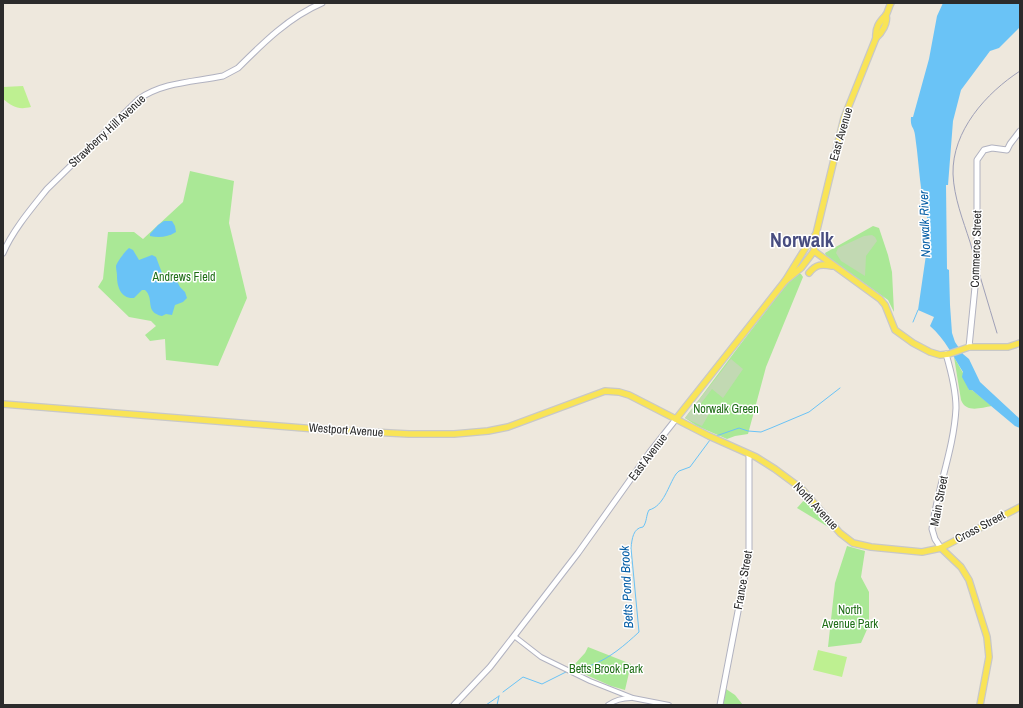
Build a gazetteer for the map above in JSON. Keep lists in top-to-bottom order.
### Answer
{
  "streets": {
    "main road": [
      "Strawberry Hill Avenue",
      "East Avenue",
      "Commerce Street",
      "Westport Avenue",
      "Main Street",
      "North Avenue",
      "Cross Street",
      "France Street"
    ]
  },
  "crossings": [
    ["East Avenue", "Westport Avenue"],
    ["East Avenue", "North Avenue"],
    ["Westport Avenue", "North Avenue"],
    ["Main Street", "North Avenue"],
    ["Main Street", "Cross Street"],
    ["North Avenue", "Cross Street"],
    ["North Avenue", "France Street"]
  ],
  "districts": ["Norwalk"],
  "water": ["Norwalk River", "Betts Pond Brook"],
  "parks": [
    "Andrews Field",
    "Norwalk Green",
    "North Avenue Park",
    "Betts Brook Park"
  ]
}
